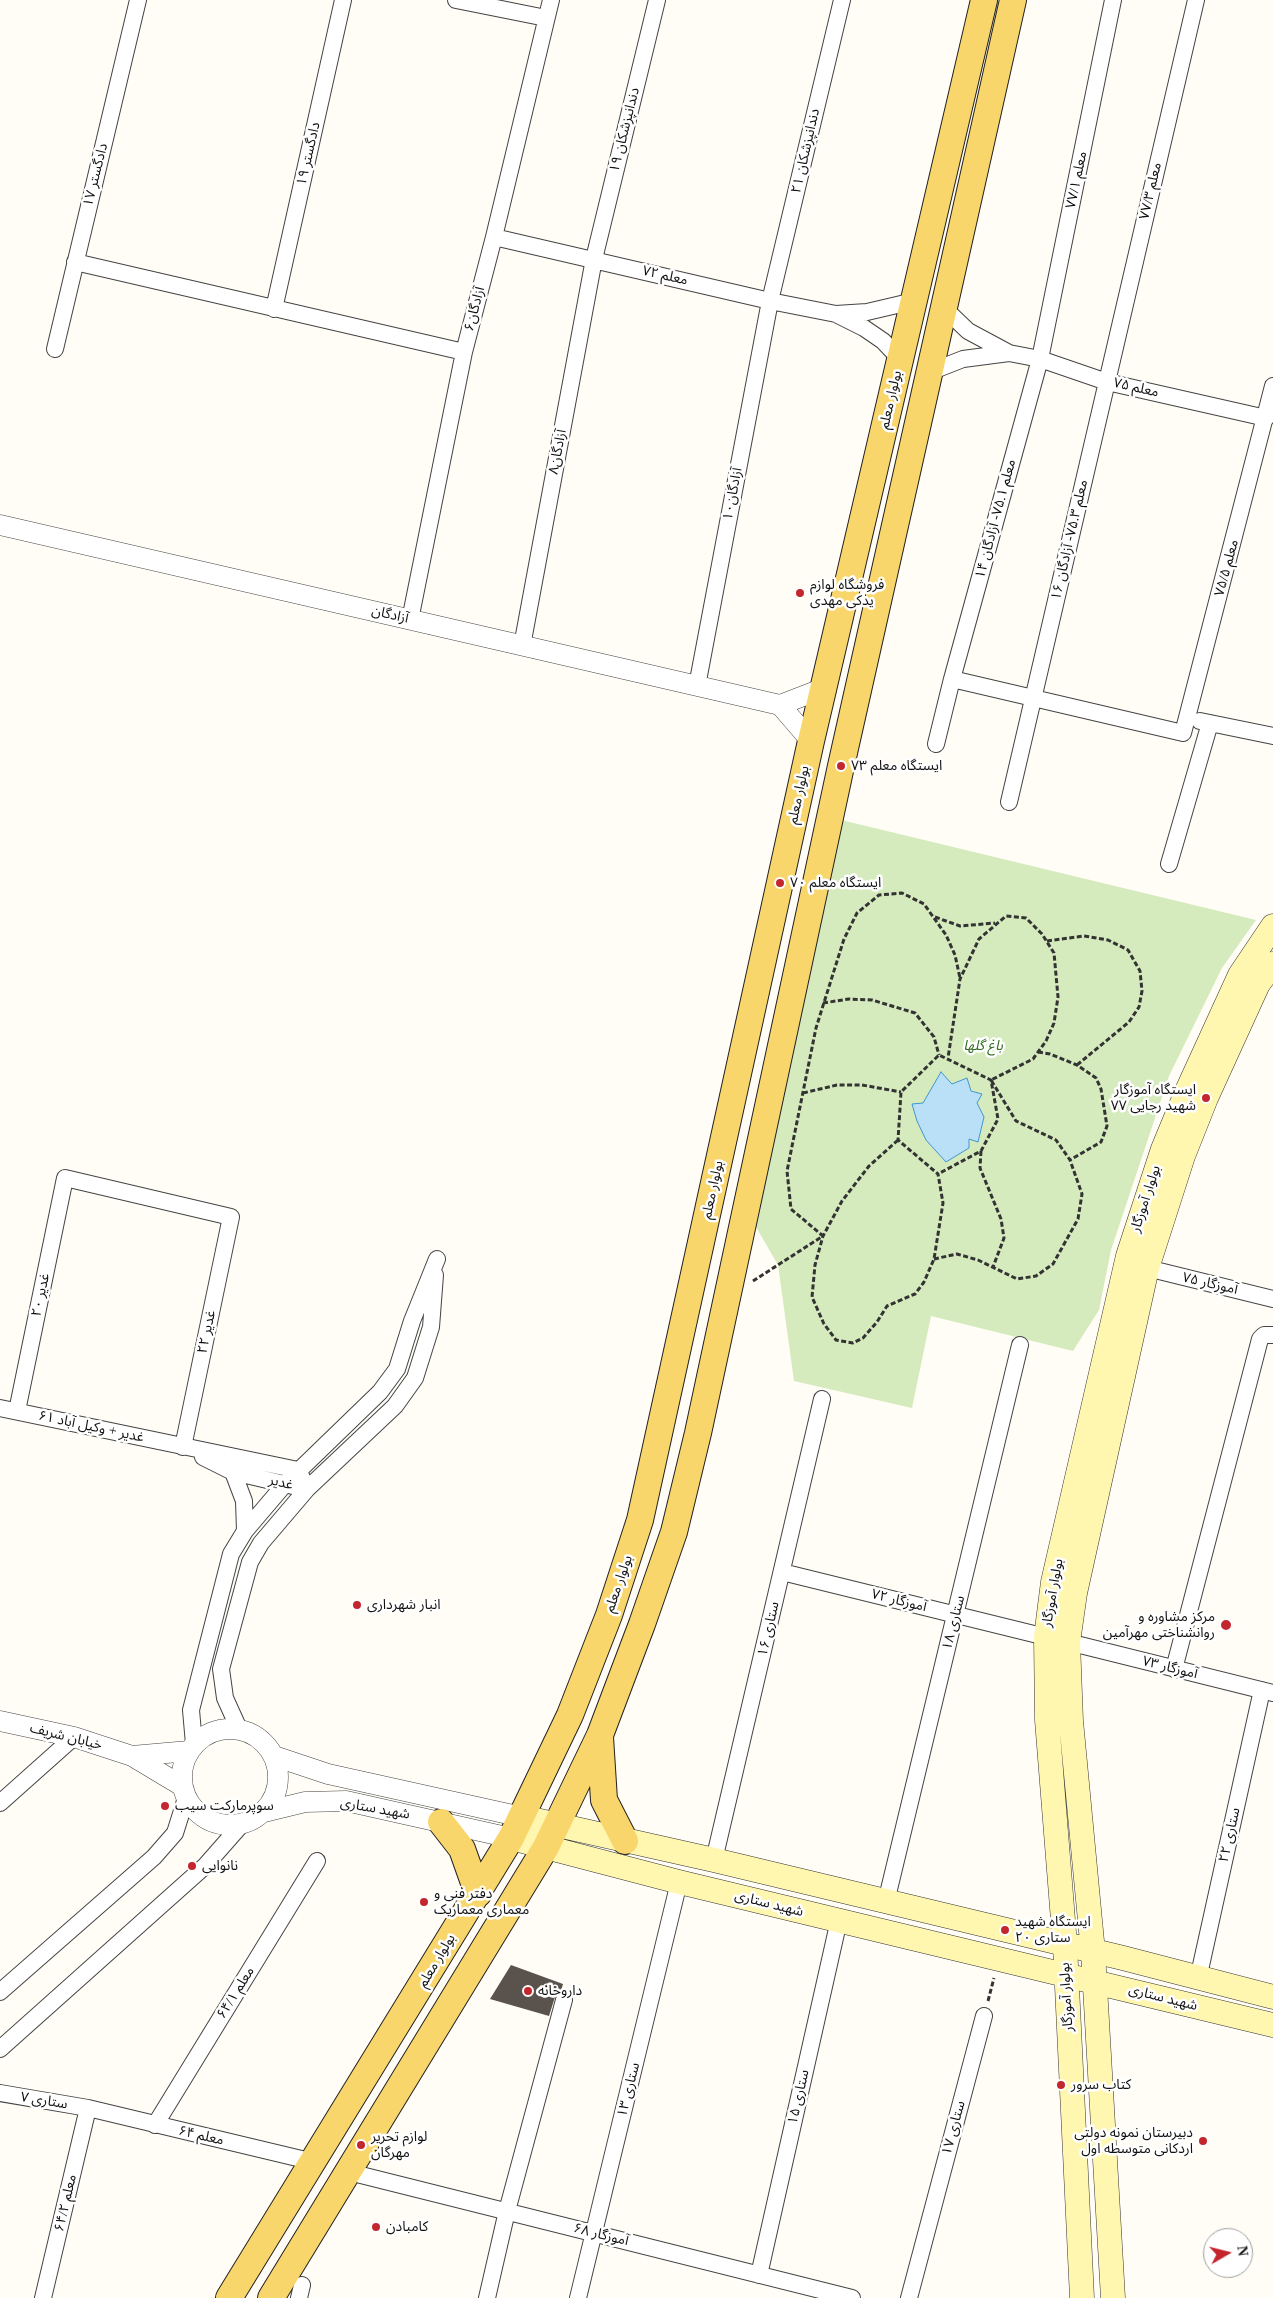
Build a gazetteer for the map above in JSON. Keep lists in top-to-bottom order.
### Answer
{
  "streets": {
    "main road": ["بولوار معلم", "بولوار آموزگار", "شهید ستاری"],
    "street": [
      "دندانپزشکان ۱۹",
      "دندانپزشکان ۲۱",
      "دادگستر ۱۹",
      "دادگستر ۱۷",
      "معلم ۷۷/۱",
      "معلم ۷۷/۳",
      "معلم ۷۲",
      "آزادگان۶",
      "معلم ۷۵",
      "آزادگان۸",
      "آزادگان۱۰",
      "معلم ۷۵.۱- آزادگان ۱۴",
      "معلم ۷۵.۳- آزادگان ۱۶",
      "معلم ۷۵/۵",
      "آزادگان",
      "آموزگار ۷۵",
      "غدیر ۲۰",
      "غدیر ۲۲",
      "غدیر + وکیل آباد ۶۱",
      "غدیر",
      "۷۲ آموزگار",
      "ستاری ۱۸",
      "ستاری ۱۶",
      "۷۳ آموزگار",
      "خیابان شریف",
      "ستاری ۲۲",
      "معلم ۶۴/۱",
      "ستاری ۱۳",
      "ستاری ۱۵",
      "ستاری ۷",
      "ستاری ۱۷",
      "معلم ۶۴",
      "معلم ۶۴/۲",
      "آموزگار ۶۸"
    ]
  },
  "crossings": [
    ["دندانپزشکان ۱۹", "معلم ۷۲"],
    ["دندانپزشکان ۱۹", "آزادگان۸"],
    ["دندانپزشکان ۲۱", "معلم ۷۲"],
    ["دندانپزشکان ۲۱", "آزادگان۱۰"],
    ["معلم ۷۷/۱", "معلم ۷۵"],
    ["معلم ۷۷/۱", "معلم ۷۵.۱- آزادگان ۱۴"],
    ["معلم ۷۷/۳", "معلم ۷۵"],
    ["معلم ۷۷/۳", "معلم ۷۵.۳- آزادگان ۱۶"],
    ["معلم ۷۲", "آزادگان۶"],
    ["معلم ۷۲", "آزادگان۸"],
    ["معلم ۷۲", "آزادگان۱۰"],
    ["آزادگان۶", "آزادگان"],
    ["معلم ۷۵", "معلم ۷۵.۱- آزادگان ۱۴"],
    ["معلم ۷۵", "معلم ۷۵.۳- آزادگان ۱۶"],
    ["معلم ۷۵", "معلم ۷۵/۵"],
    ["بولوار معلم", "شهید ستاری"],
    ["بولوار معلم", "معلم ۶۴"],
    ["آزادگان۸", "آزادگان"],
    ["آزادگان۱۰", "آزادگان"],
    ["بولوار آموزگار", "آموزگار ۷۵"],
    ["بولوار آموزگار", "۷۲ آموزگار"],
    ["بولوار آموزگار", "۷۳ آموزگار"],
    ["بولوار آموزگار", "شهید ستاری"],
    ["غدیر ۲۰", "غدیر ۲۲"],
    ["غدیر ۲۰", "غدیر + وکیل آباد ۶۱"],
    ["غدیر ۲۲", "غدیر + وکیل آباد ۶۱"],
    ["غدیر ۲۲", "غدیر"],
    ["غدیر + وکیل آباد ۶۱", "غدیر"],
    ["۷۲ آموزگار", "ستاری ۱۸"],
    ["۷۲ آموزگار", "ستاری ۱۶"],
    ["۷۲ آموزگار", "۷۳ آموزگار"],
    ["ستاری ۱۸", "شهید ستاری"],
    ["ستاری ۱۶", "شهید ستاری"],
    ["۷۳ آموزگار", "ستاری ۲۲"],
    ["خیابان شریف", "شهید ستاری"],
    ["شهید ستاری", "ستاری ۲۲"],
    ["شهید ستاری", "ستاری ۱۳"],
    ["شهید ستاری", "ستاری ۱۵"],
    ["معلم ۶۴/۱", "معلم ۶۴"],
    ["ستاری ۱۳", "آموزگار ۶۸"],
    ["ستاری ۱۵", "آموزگار ۶۸"],
    ["ستاری ۷", "معلم ۶۴"],
    ["ستاری ۷", "معلم ۶۴/۲"],
    ["معلم ۶۴", "معلم ۶۴/۲"]
  ],
  "parks": ["باغ گلها"],
  "places": [
    "فروشگاه لوازم یدکی مهدی",
    "ایستگاه معلم ۷۳",
    "ایستگاه معلم ۷۰",
    "ایستگاه آموزگار شهید رجایی ۷۷",
    "انبار شهرداری",
    "مرکز مشاوره و روانشناختی مهرآمین",
    "سوپرمارکت سیب",
    "نانوایی",
    "دفتر فنی و معماری معماریک",
    "ایستگاه شهید ستاری ۲۰",
    "داروخانه",
    "کتاب سرور",
    "دبیرستان نمونه دولتی اردکانی متوسطه اول",
    "لوازم تحریر مهرگان",
    "کامبادن"
  ],
  "north": "right"
}
